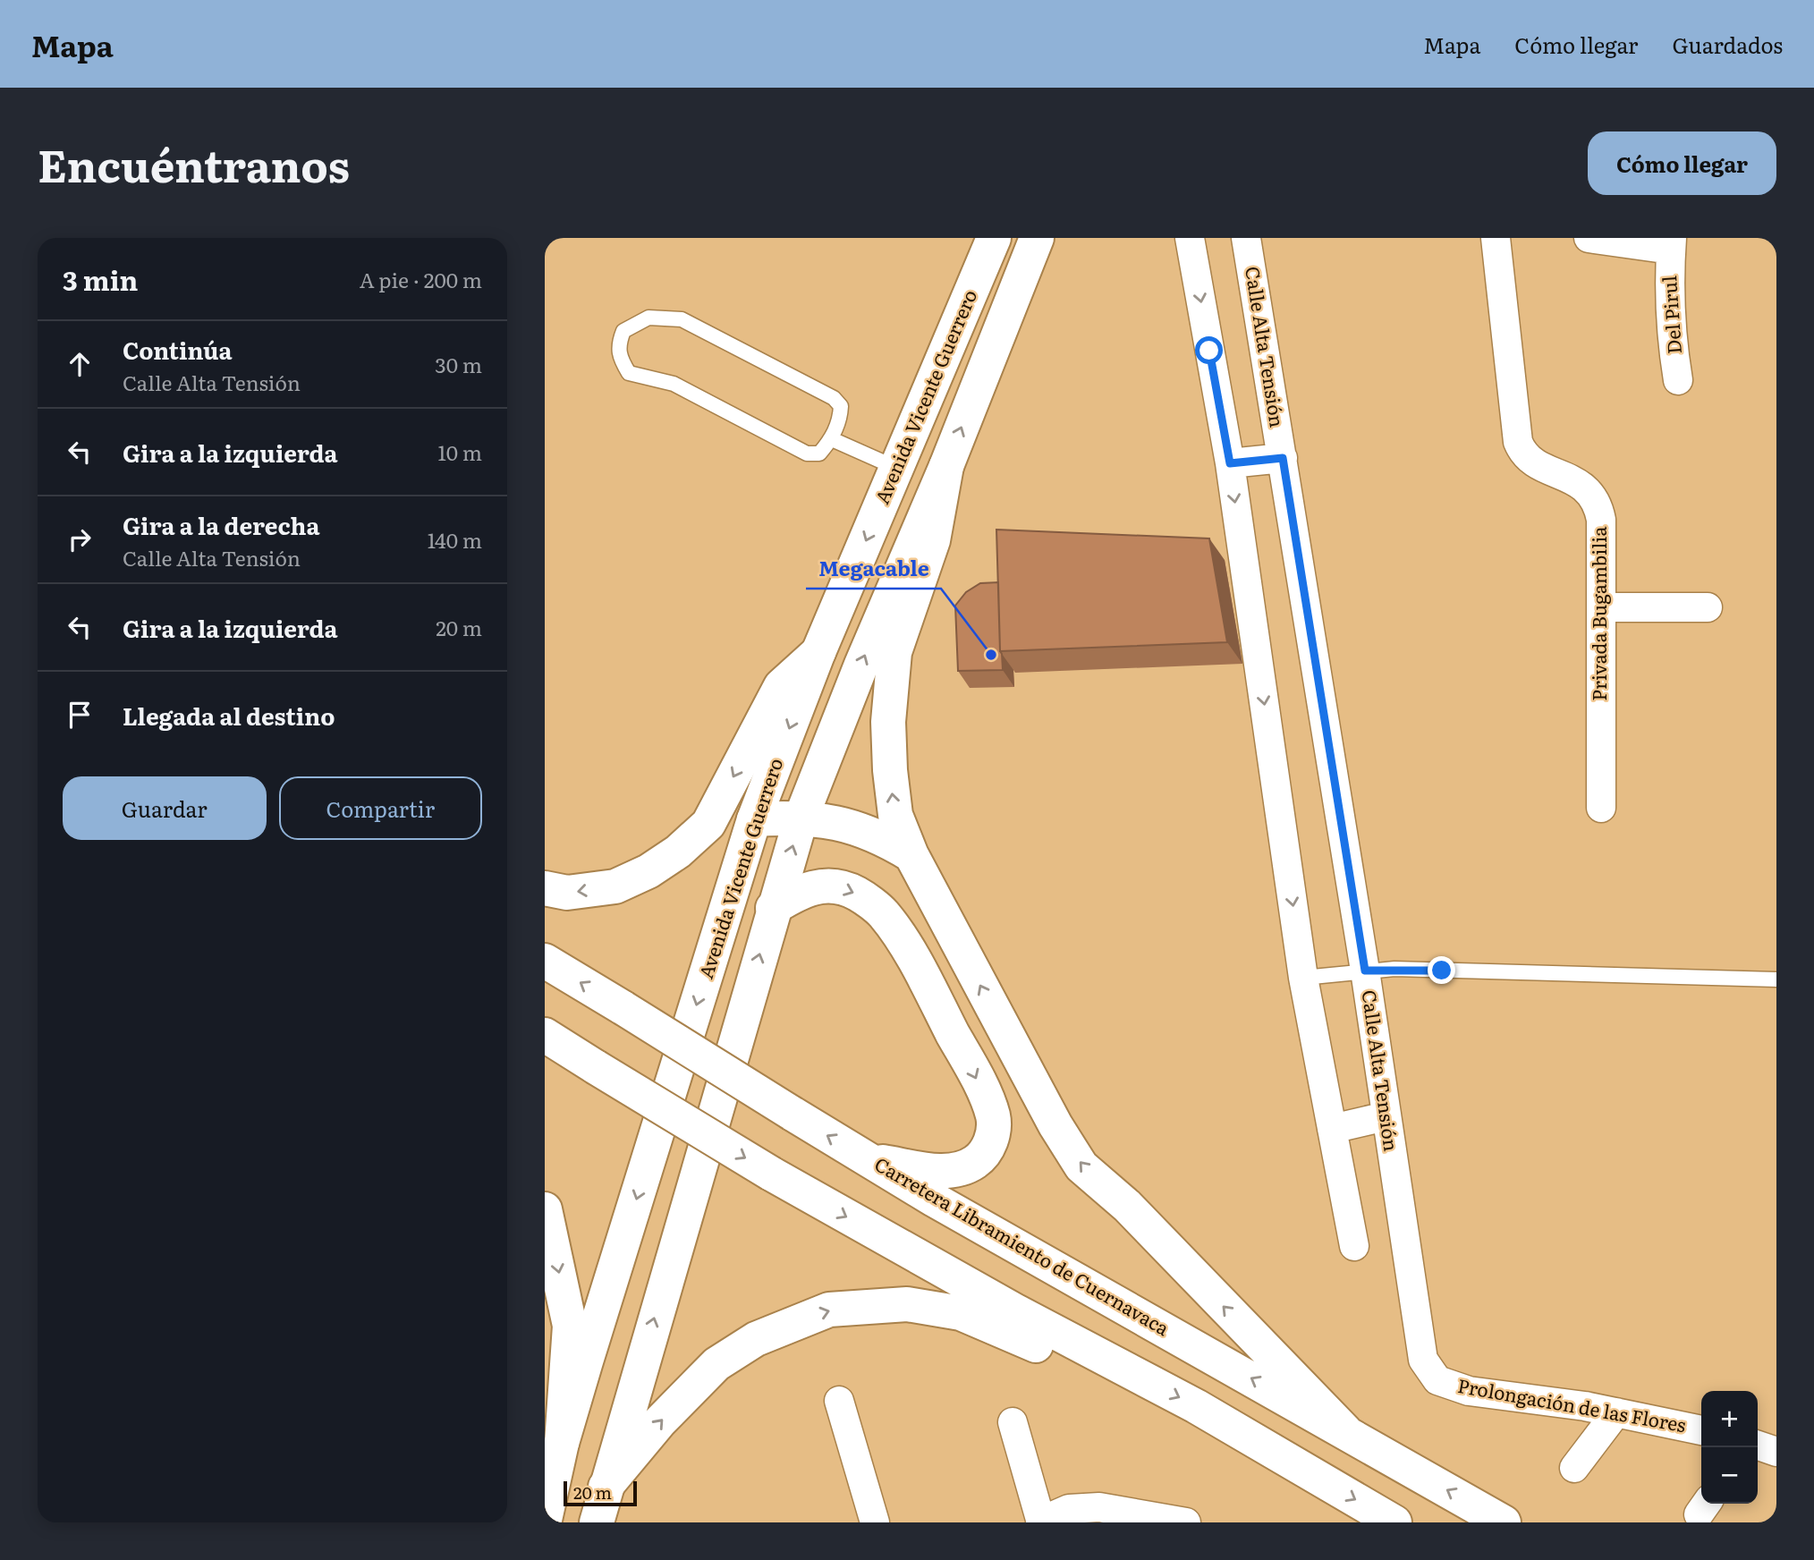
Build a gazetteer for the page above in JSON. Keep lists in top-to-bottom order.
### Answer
{
  "streets": {
    "main road": ["Avenida Vicente Guerrero", "Carretera Libramiento de Cuernavaca"],
    "street": [
      "Del Pirul",
      "Calle Alta Tensión",
      "Privada Bugambilia",
      "Prolongación de las Flores"
    ]
  },
  "crossings": [
    ["Calle Alta Tensión", "Prolongación de las Flores"]
  ],
  "places": ["Megacable"],
  "scale_bar": "20 m",
  "page": {
    "header": "Mapa",
    "nav": ["Mapa", "Cómo llegar", "Guardados"],
    "title": "Encuéntranos",
    "buttons": [
      "Cómo llegar",
      ["Guardar", "Compartir"]
    ],
    "heading": ["3 min", "A pie · 200 m"],
    "list": [
      ["Continúa", "Calle Alta Tensión", "30 m"],
      ["Gira a la izquierda", "10 m"],
      ["Gira a la derecha", "Calle Alta Tensión", "140 m"],
      ["Gira a la izquierda", "20 m"],
      "Llegada al destino"
    ],
    "map_buttons": ["+", "−"],
    "scale": "20 m"
  }
}
